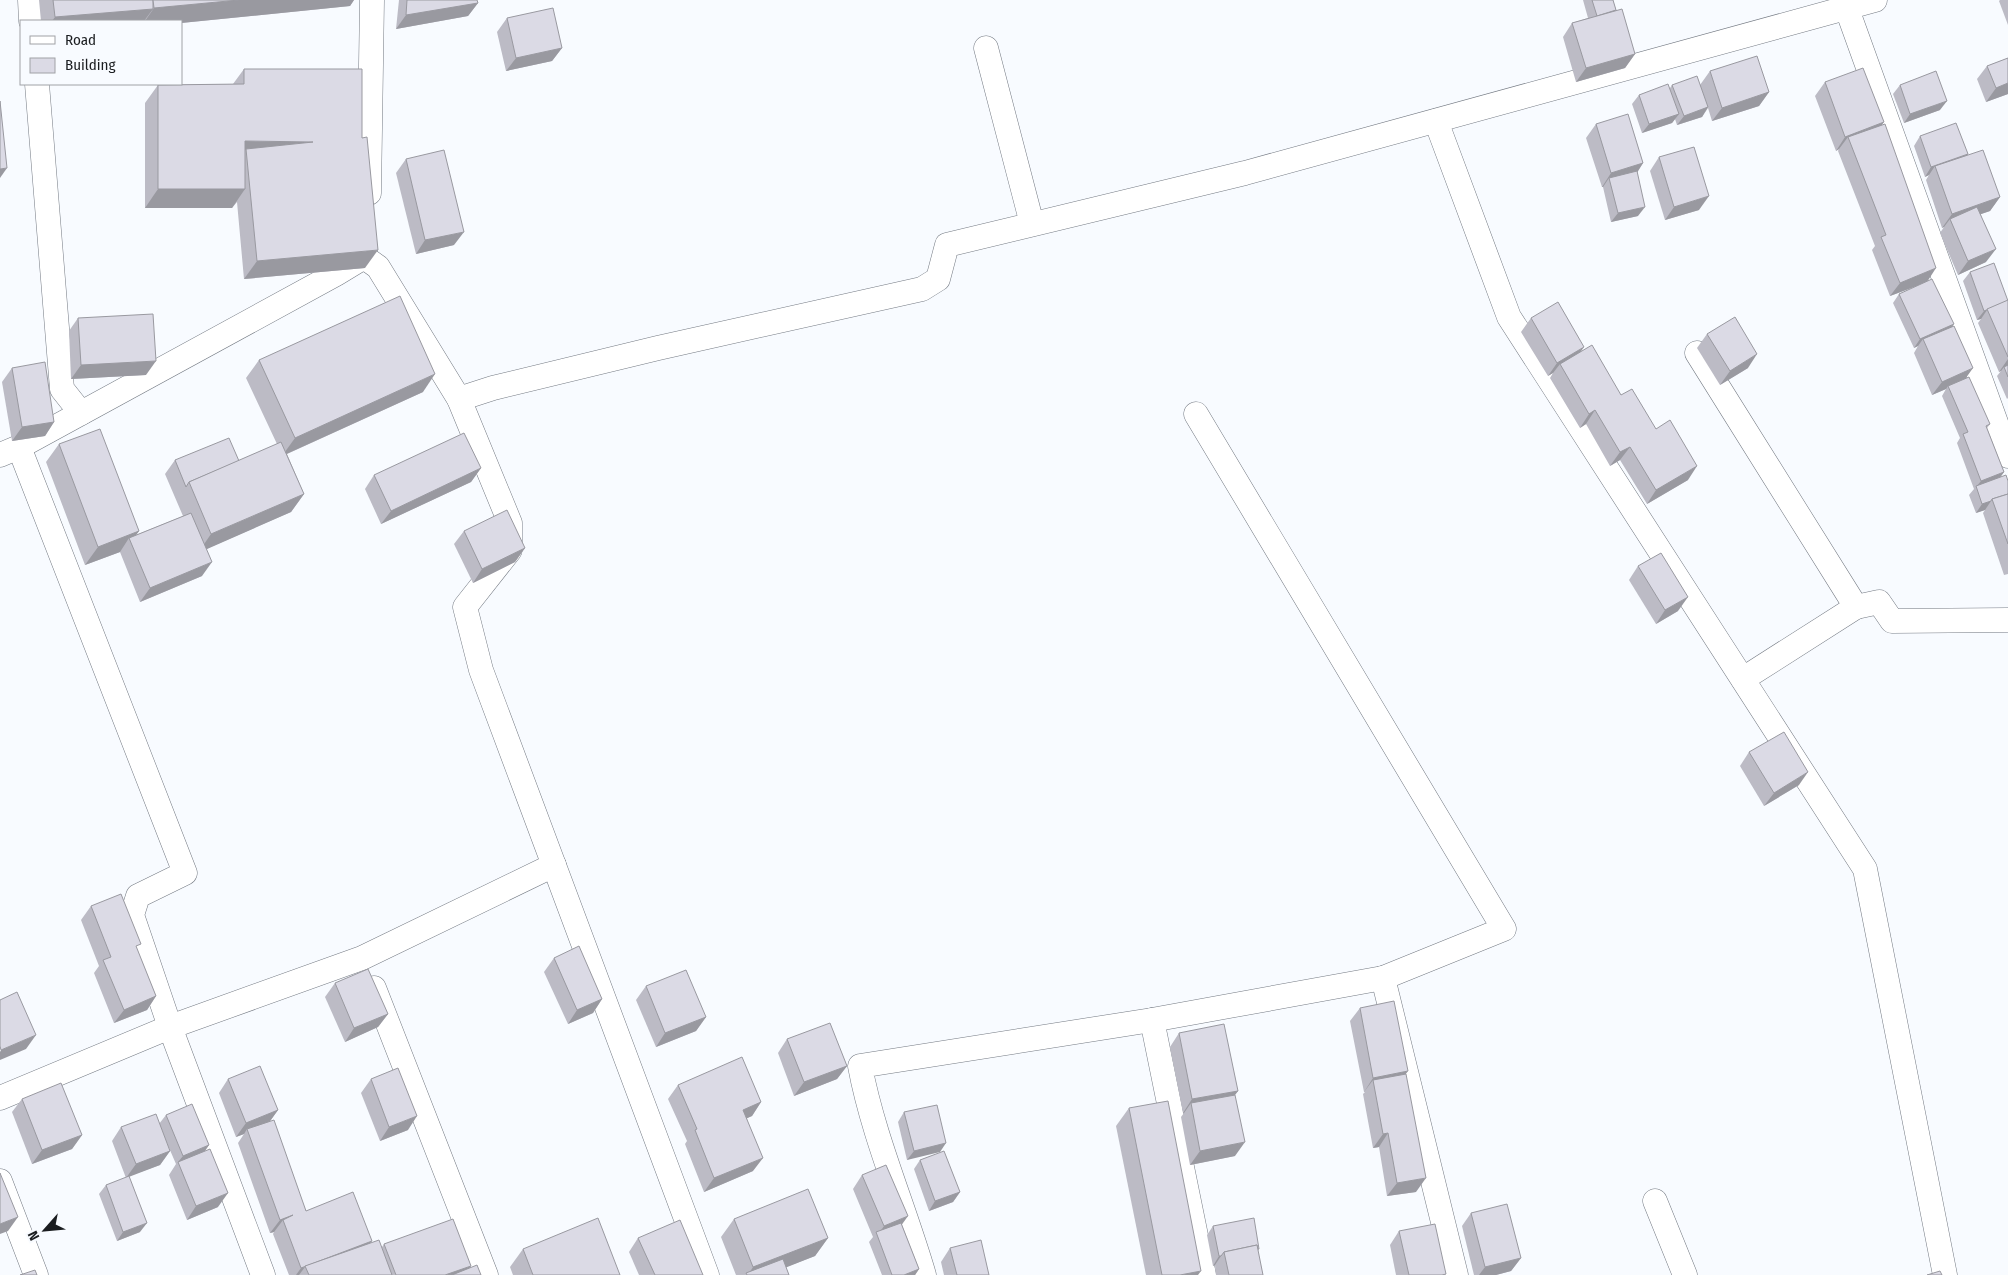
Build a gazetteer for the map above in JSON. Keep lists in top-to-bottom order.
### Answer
{
  "legend": ["Road", "Building"],
  "north": "bottom left"
}
